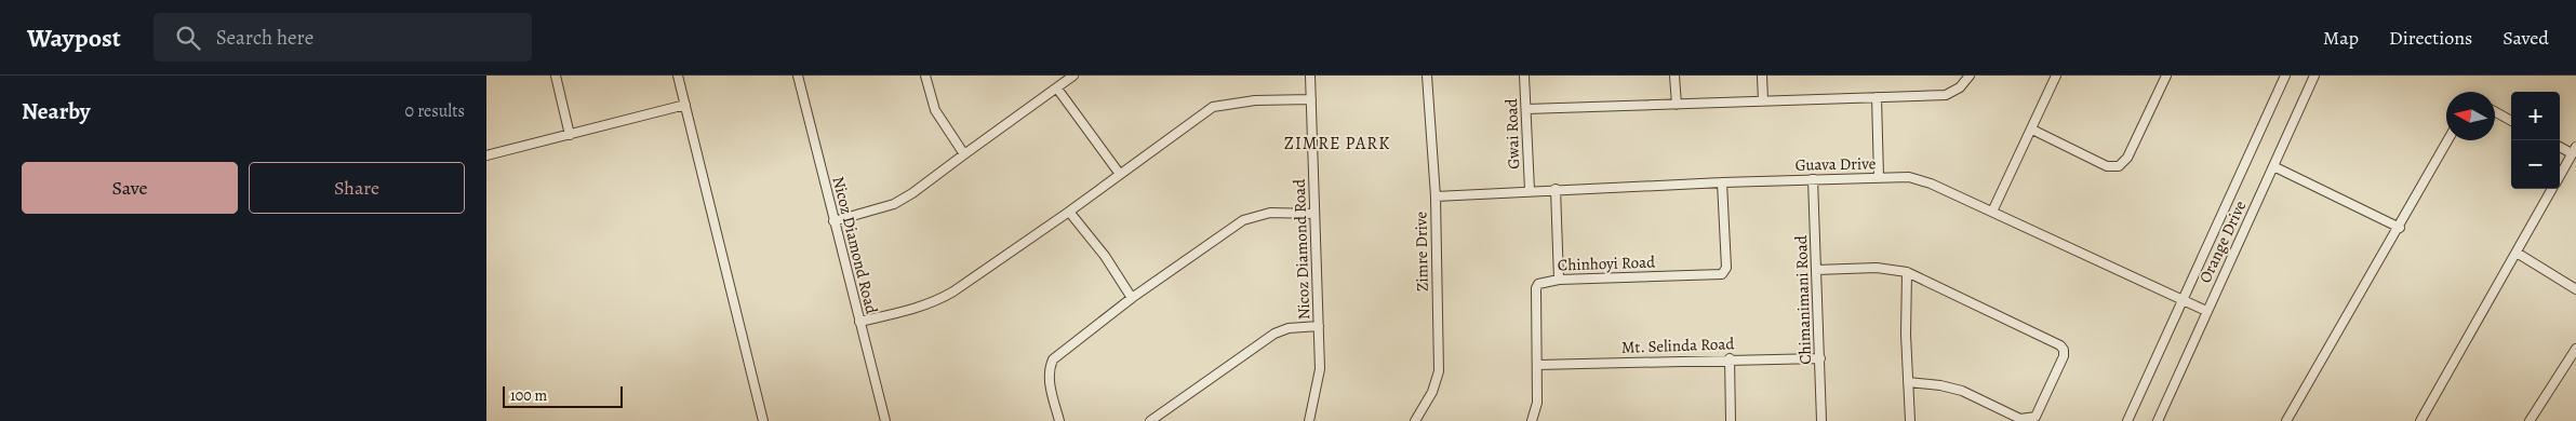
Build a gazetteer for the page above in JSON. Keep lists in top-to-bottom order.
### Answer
{
  "streets": {
    "street": [
      "Gwai Road",
      "Guava Drive",
      "Orange Drive",
      "Nicoz Diamond Road",
      "Zimre Drive",
      "Chinhoyi Road",
      "Chimanimani Road",
      "Mt. Selinda Road"
    ]
  },
  "crossings": [
    ["Gwai Road", "Guava Drive"],
    ["Guava Drive", "Orange Drive"],
    ["Guava Drive", "Zimre Drive"],
    ["Guava Drive", "Chinhoyi Road"],
    ["Guava Drive", "Chimanimani Road"],
    ["Chinhoyi Road", "Mt. Selinda Road"],
    ["Chimanimani Road", "Mt. Selinda Road"]
  ],
  "districts": ["ZIMRE PARK"],
  "scale_bar": "100 m",
  "north": "left",
  "page": {
    "header": "Waypost",
    "search": "Search here",
    "nav": ["Map", "Directions", "Saved"],
    "heading": ["Nearby", "0 results"],
    "map_buttons": ["+", "−"],
    "buttons": ["Save", "Share"],
    "scale": "100 m"
  }
}
